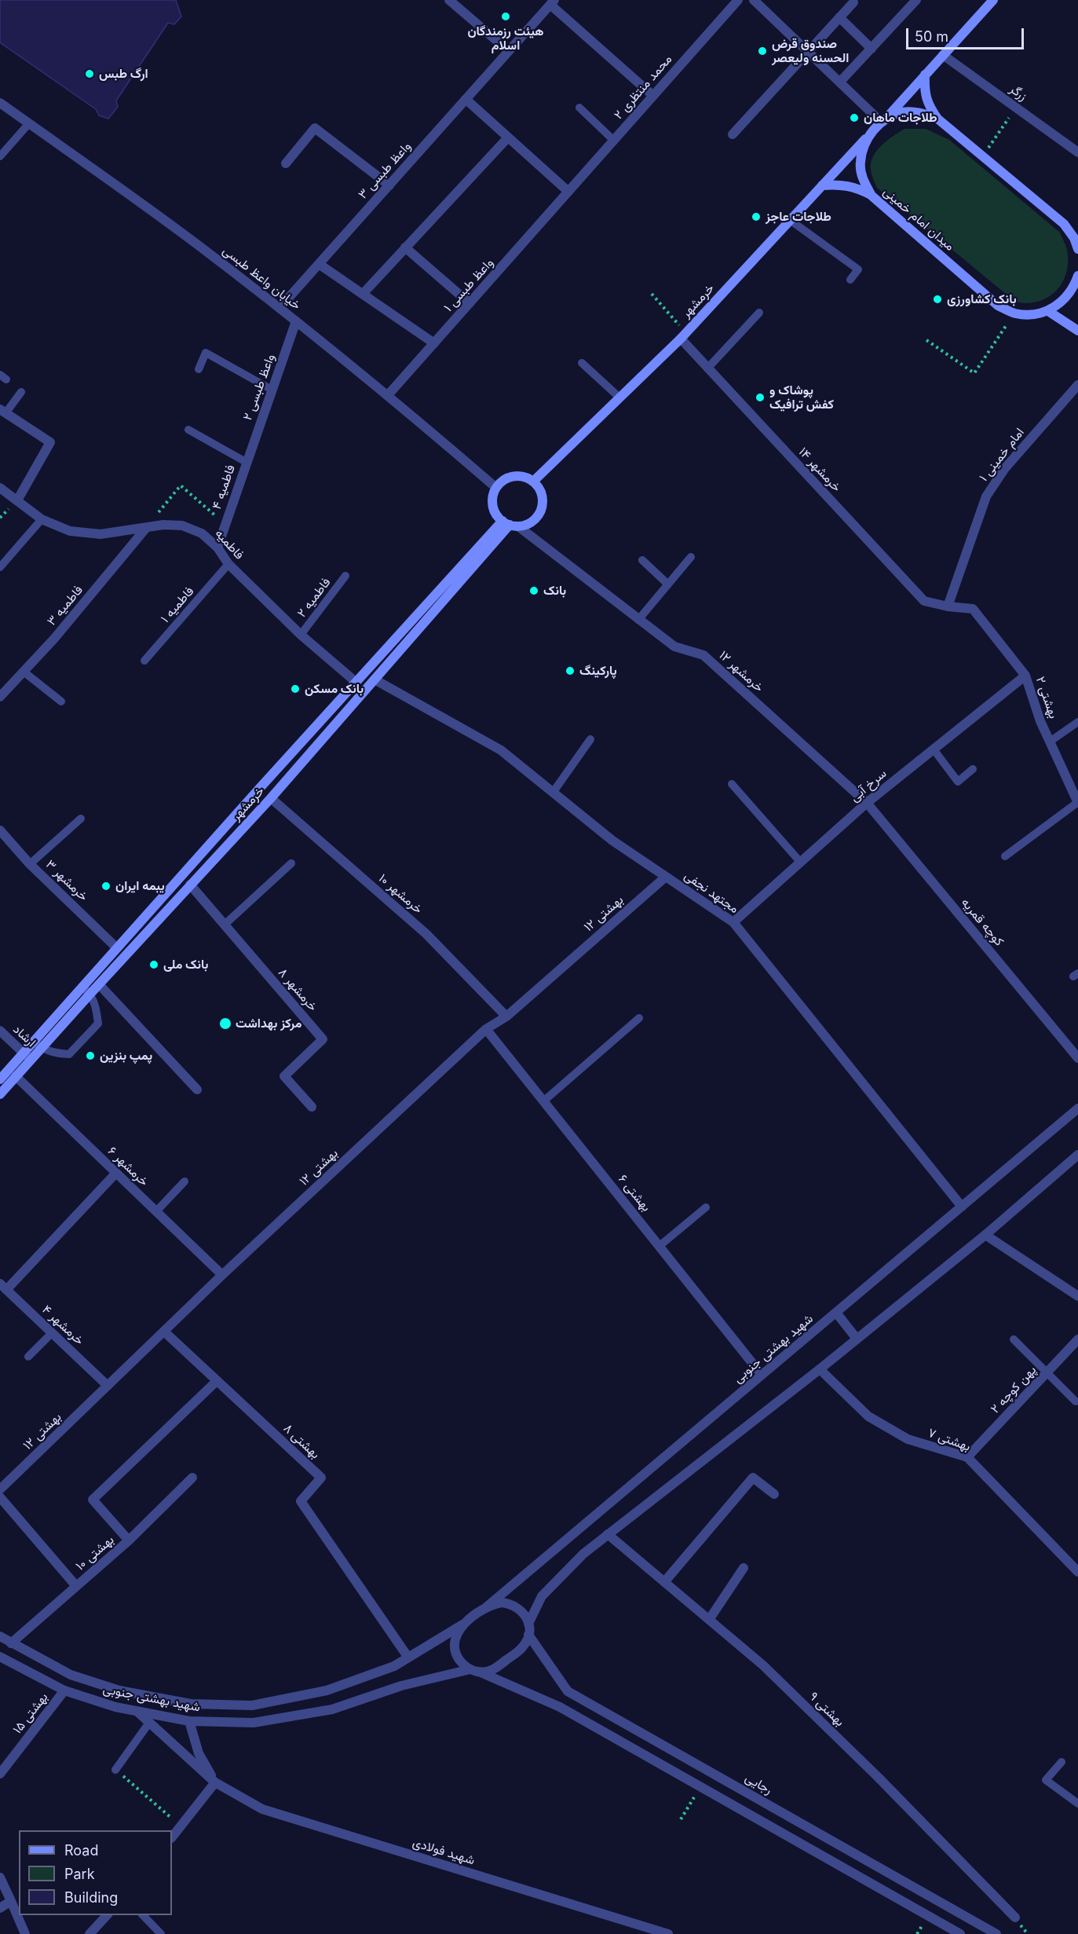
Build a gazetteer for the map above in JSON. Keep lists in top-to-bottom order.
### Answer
{
  "streets": {
    "main road": ["میدان امام خمینی", "خرمشهر"],
    "street": [
      "محمد منتظری ۲",
      "زرگر",
      "واعظ طبسی ۳",
      "خیابان واعظ طبسی",
      "واعظ طبسی ۱",
      "واعظ طبسی ۲",
      "امام خمینی ۱",
      "خرمشهر ۱۴",
      "فاطمیه ۴",
      "فاطمیه",
      "فاطمیه ۳",
      "خرمشهر ۱۲",
      "بهشتی ۲",
      "سرخ آبی",
      "خرمشهر ۳",
      "مجتهد نجفی",
      "خرمشهر ۱۰",
      "بهشتی ۱۲",
      "کوچه قمریه",
      "خرمشهر ۸",
      "ارشاد",
      "خرمشهر ۶",
      "بهشتی ۶",
      "خرمشهر ۴",
      "شهید بهشتی جنوبی",
      "پهن کوچه ۲",
      "بهشتی ۷",
      "بهشتی ۸",
      "بهشتی ۱۰",
      "بهشتی ۹",
      "بهشتی ۱۵",
      "رجایی",
      "شهید فولادی"
    ],
    "lane": ["فاطمیه ۲", "فاطمیه ۱"]
  },
  "crossings": [
    ["محمد منتظری ۲", "واعظ طبسی ۱"],
    ["واعظ طبسی ۳", "خیابان واعظ طبسی"],
    ["میدان امام خمینی", "خرمشهر"],
    ["خیابان واعظ طبسی", "واعظ طبسی ۱"],
    ["خیابان واعظ طبسی", "خرمشهر"],
    ["خیابان واعظ طبسی", "واعظ طبسی ۲"],
    ["خیابان واعظ طبسی", "خرمشهر ۱۲"],
    ["خرمشهر", "خرمشهر ۱۴"],
    ["خرمشهر", "فاطمیه"],
    ["خرمشهر", "خرمشهر ۱۲"],
    ["خرمشهر", "خرمشهر ۳"],
    ["خرمشهر", "مجتهد نجفی"],
    ["خرمشهر", "خرمشهر ۱۰"],
    ["خرمشهر", "خرمشهر ۸"],
    ["خرمشهر", "ارشاد"],
    ["خرمشهر", "خرمشهر ۶"],
    ["واعظ طبسی ۲", "فاطمیه ۴"],
    ["امام خمینی ۱", "خرمشهر ۱۴"],
    ["امام خمینی ۱", "بهشتی ۲"],
    ["خرمشهر ۱۴", "بهشتی ۲"],
    ["فاطمیه ۴", "فاطمیه"],
    ["فاطمیه", "فاطمیه ۲"],
    ["فاطمیه", "فاطمیه ۱"],
    ["فاطمیه", "فاطمیه ۳"],
    ["خرمشهر ۱۲", "سرخ آبی"],
    ["خرمشهر ۱۲", "کوچه قمریه"],
    ["بهشتی ۲", "سرخ آبی"],
    ["سرخ آبی", "مجتهد نجفی"],
    ["سرخ آبی", "کوچه قمریه"],
    ["مجتهد نجفی", "بهشتی ۱۲"],
    ["مجتهد نجفی", "شهید بهشتی جنوبی"],
    ["خرمشهر ۱۰", "بهشتی ۱۲"],
    ["بهشتی ۱۲", "خرمشهر ۶"],
    ["بهشتی ۱۲", "بهشتی ۶"],
    ["بهشتی ۱۲", "خرمشهر ۴"],
    ["بهشتی ۱۲", "بهشتی ۸"],
    ["بهشتی ۶", "شهید بهشتی جنوبی"],
    ["شهید بهشتی جنوبی", "بهشتی ۸"],
    ["شهید بهشتی جنوبی", "بهشتی ۱۰"],
    ["شهید بهشتی جنوبی", "بهشتی ۱۵"],
    ["شهید بهشتی جنوبی", "رجایی"],
    ["شهید بهشتی جنوبی", "شهید فولادی"],
    ["پهن کوچه ۲", "بهشتی ۷"]
  ],
  "places": [
    "هیئت رزمندگان اسلام",
    "صندوق قرض الحسنه ولیعصر",
    "ارگ طبس",
    "طلاجات ماهان",
    "طلاجات عاجز",
    "بانک کشاورزی",
    "پوشاک و کفش ترافیک",
    "بانک",
    "پارکینگ",
    "بانک مسکن",
    "یبمه ایران",
    "بانک ملی",
    "مرکز بهداشت",
    "پمپ بنزین"
  ],
  "legend": ["Road", "Park", "Building"],
  "scale_bar": "50 m"
}
